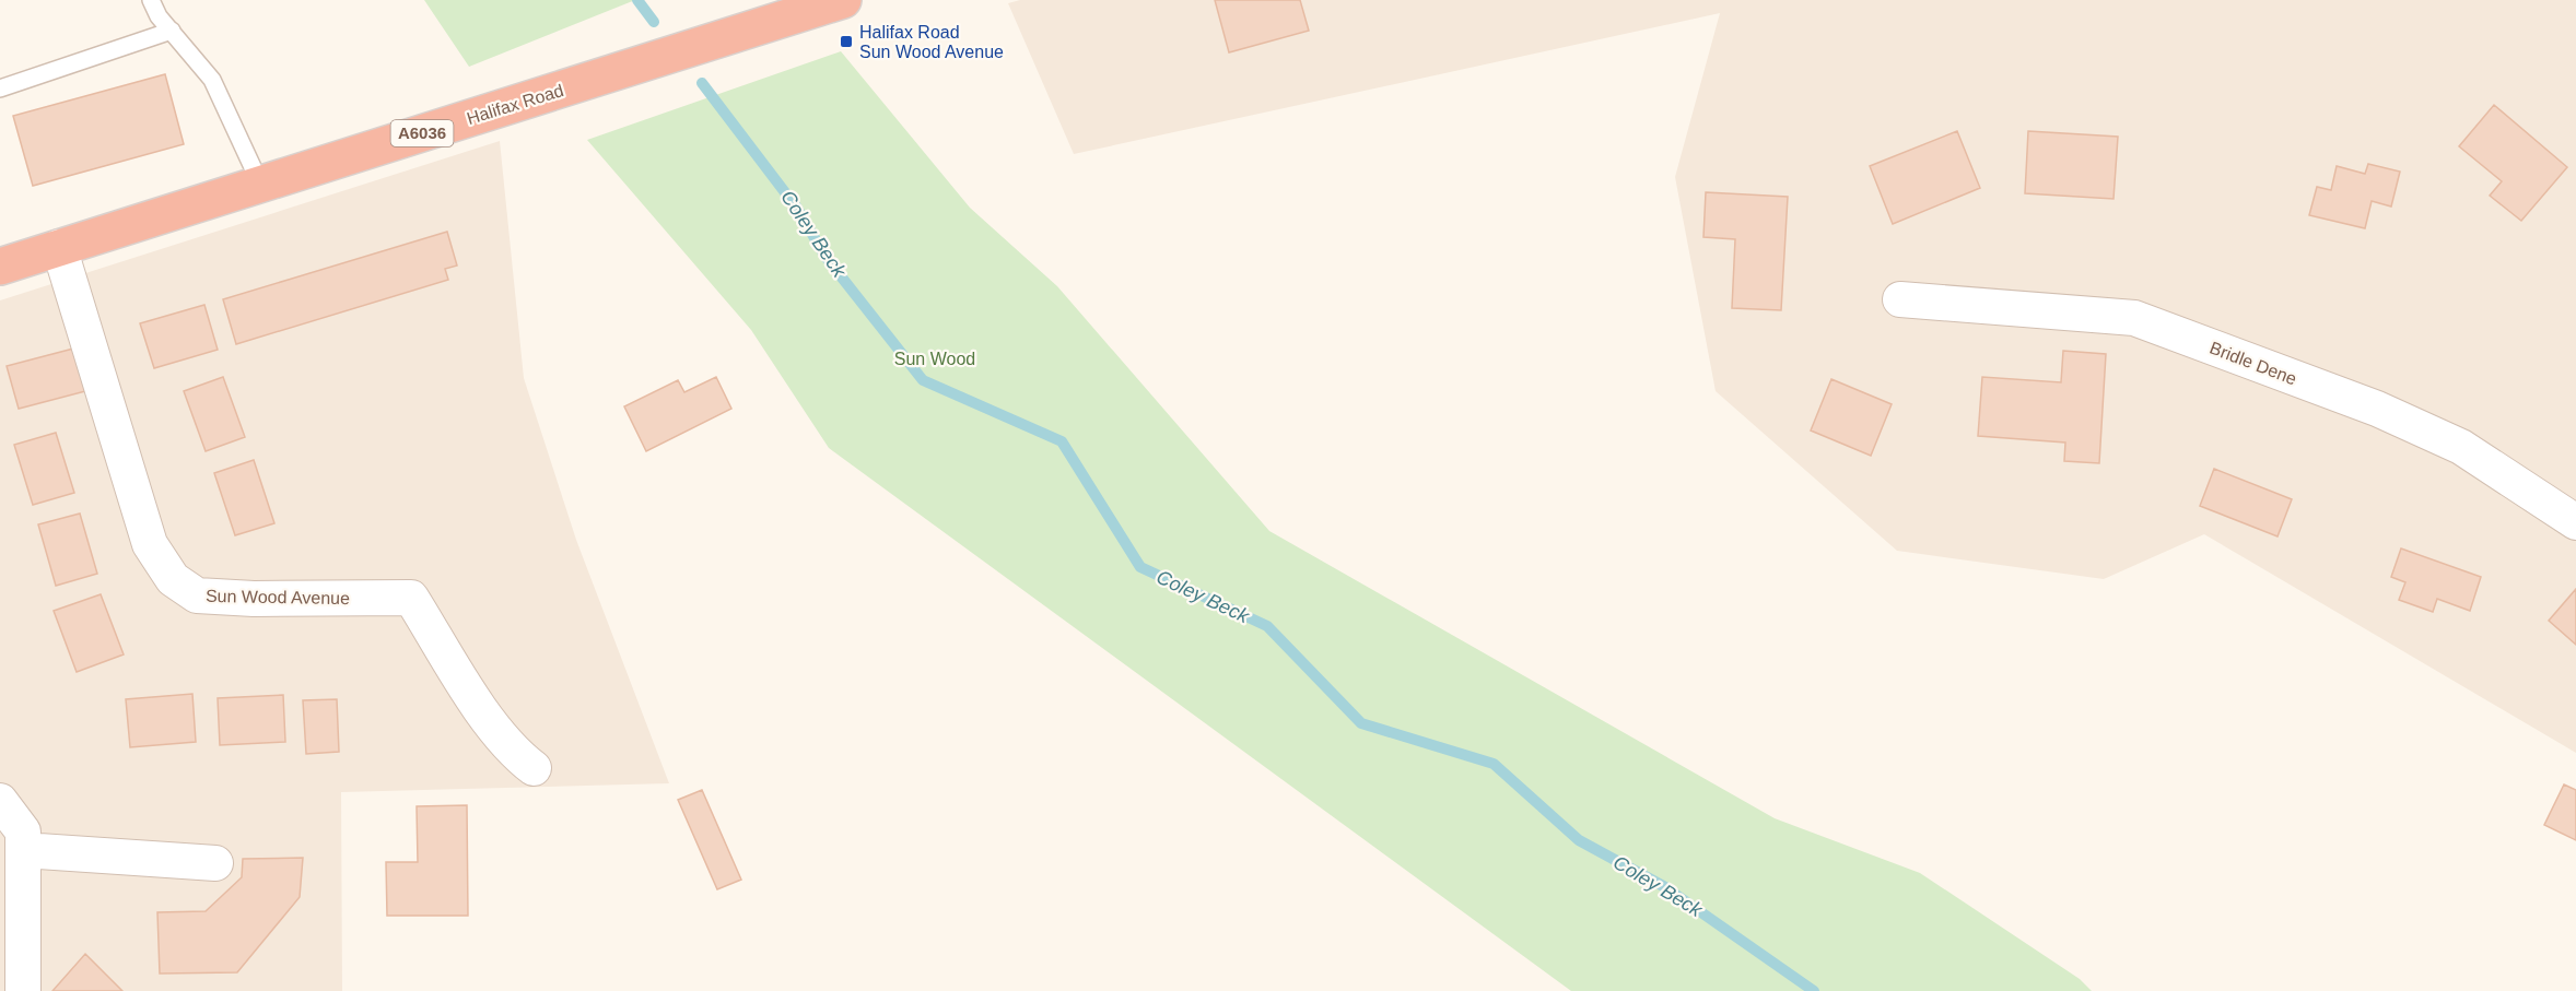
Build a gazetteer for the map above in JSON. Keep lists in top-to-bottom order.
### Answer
{
  "streets": {
    "highway": ["Halifax Road", "A6036"],
    "street": ["Bridle Dene", "Sun Wood Avenue"]
  },
  "crossings": [
    ["Halifax Road", "Sun Wood Avenue"]
  ],
  "water": ["Coley Beck"],
  "parks": ["Sun Wood"],
  "places": {
    "transit": ["Halifax Road Sun Wood Avenue"]
  }
}
